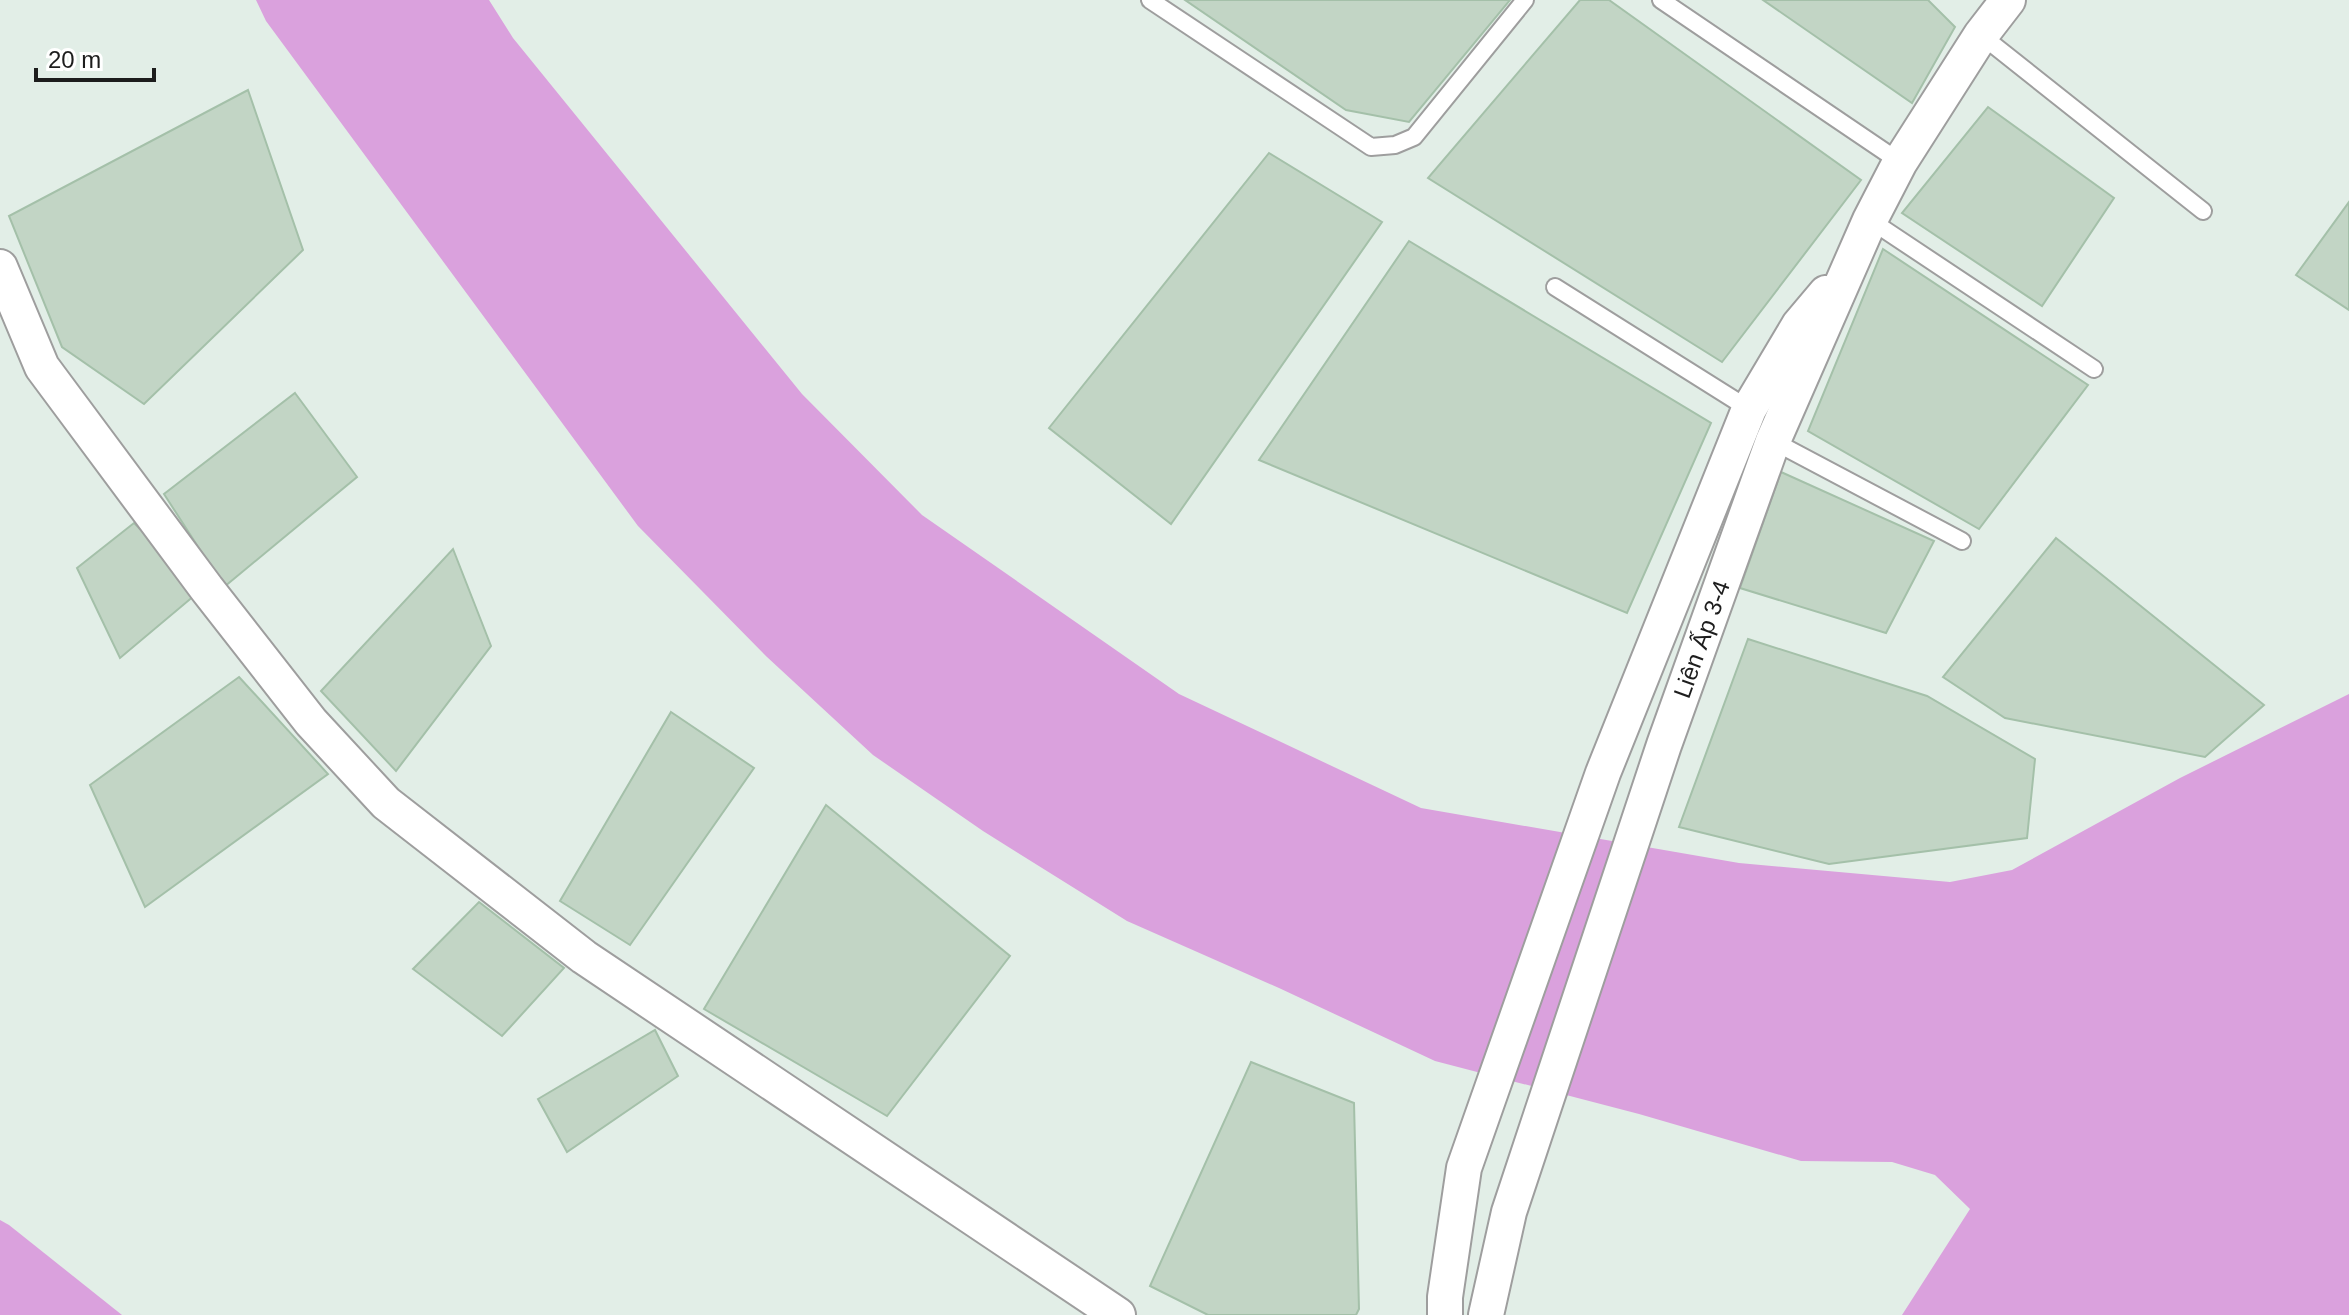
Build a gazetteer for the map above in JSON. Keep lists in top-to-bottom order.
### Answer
{
  "streets": {
    "street": ["Liên Ấp 3-4"]
  },
  "scale_bar": "20 m"
}
